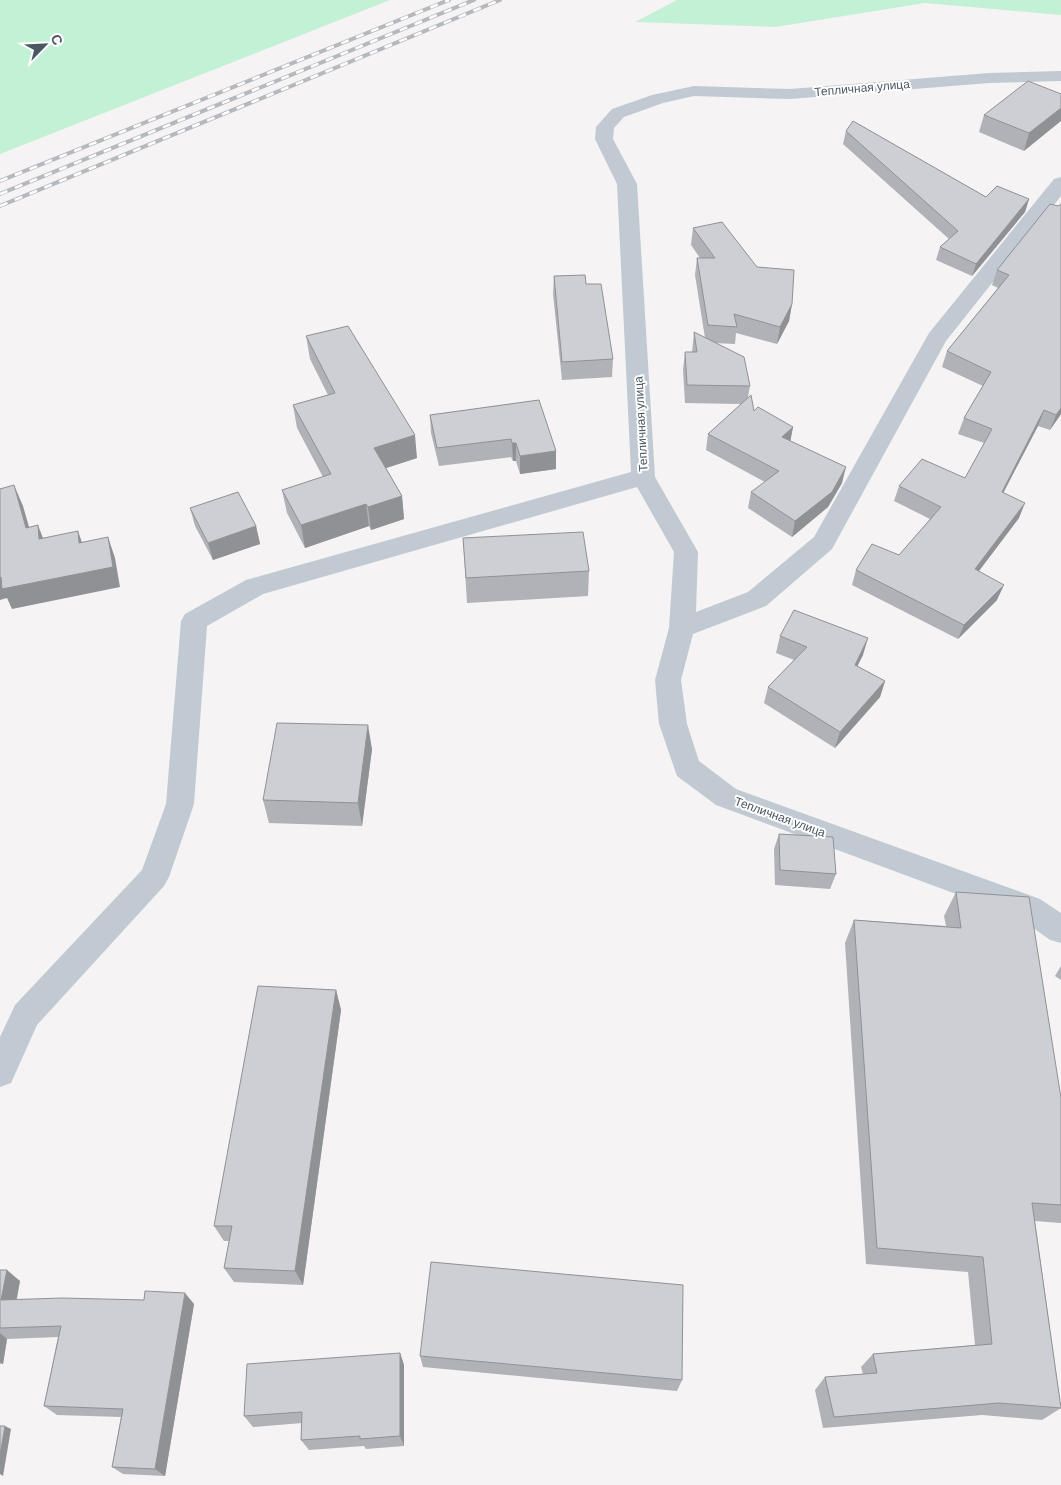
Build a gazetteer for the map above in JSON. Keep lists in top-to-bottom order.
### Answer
{
  "streets": {
    "street": ["Тепличная улица"]
  },
  "north": "top right"
}
